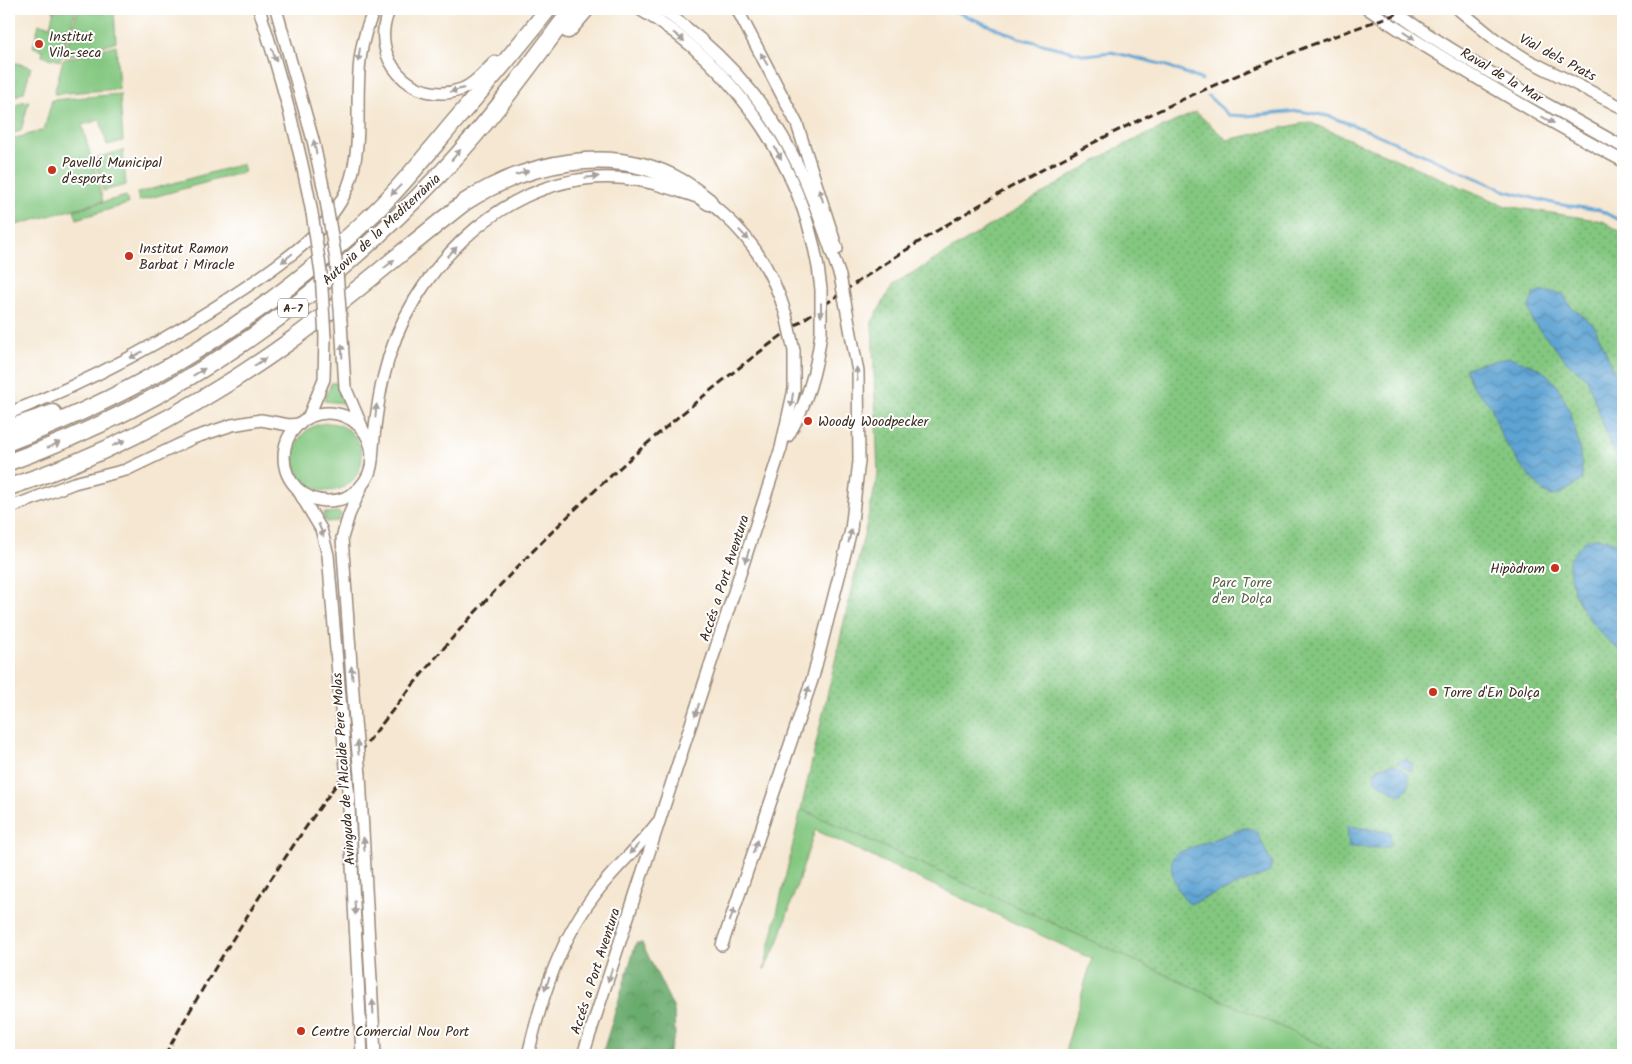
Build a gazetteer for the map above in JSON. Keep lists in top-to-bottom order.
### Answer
{
  "streets": {
    "highway": ["Autovia de la Mediterrània", "A-7"],
    "street": [
      "Vial dels Prats",
      "Raval de la Mar",
      "Accés a Port Aventura",
      "Avinguda de l'Alcalde Pere Molas"
    ]
  },
  "parks": ["Parc Torre d'en Dolça"],
  "places": [
    "Institut Vila-seca",
    "Pavelló Municipal d'esports",
    "Institut Ramon Barbat i Miracle",
    "Woody Woodpecker",
    "Hipòdrom",
    "Torre d'En Dolça",
    "Centre Comercial Nou Port"
  ]
}
